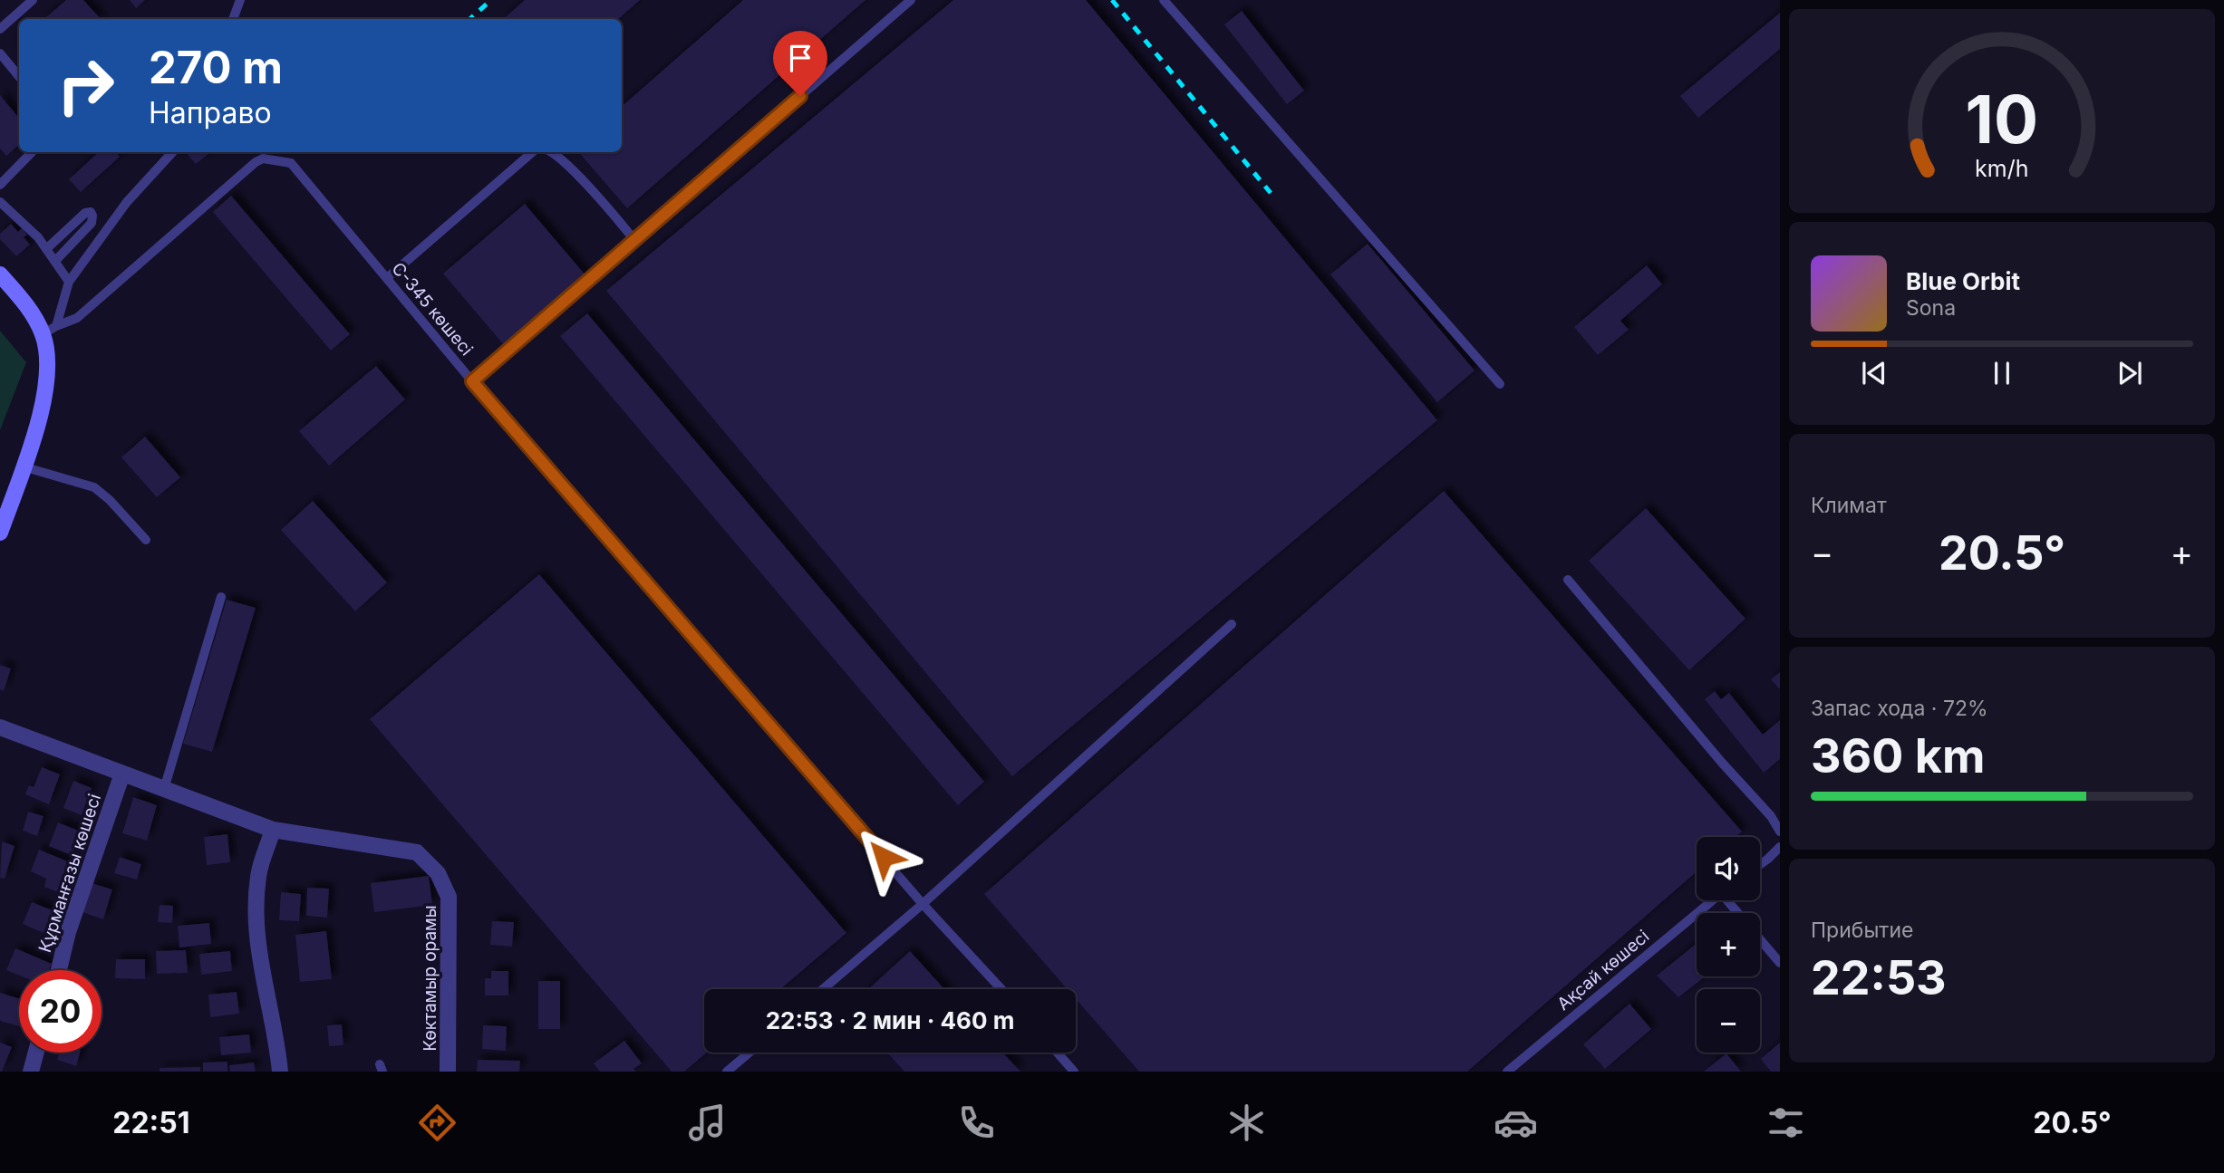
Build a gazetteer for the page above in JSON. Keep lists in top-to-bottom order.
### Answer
{
  "streets": {
    "street": ["Құрманғазы көшесі", "Көктамыр орамы"],
    "lane": ["С-345 көшесі", "Ақсай көшесі"]
  },
  "page": {
    "turn": ["270 m", "Направо"],
    "song": ["Blue Orbit", "Sona"],
    "tile": [
      "Климат",
      ["Запас хода · 72%", "360 km"],
      ["Прибытие", "22:53"]
    ],
    "heat": ["−", "20.5°", "+"],
    "map_buttons": ["+", "−"],
    "limit": "20",
    "trip": "22:53 · 2 мин · 460 m",
    "tabs": ["22:51", "20.5°"],
    "gauge": ["10", "km/h"]
  }
}
